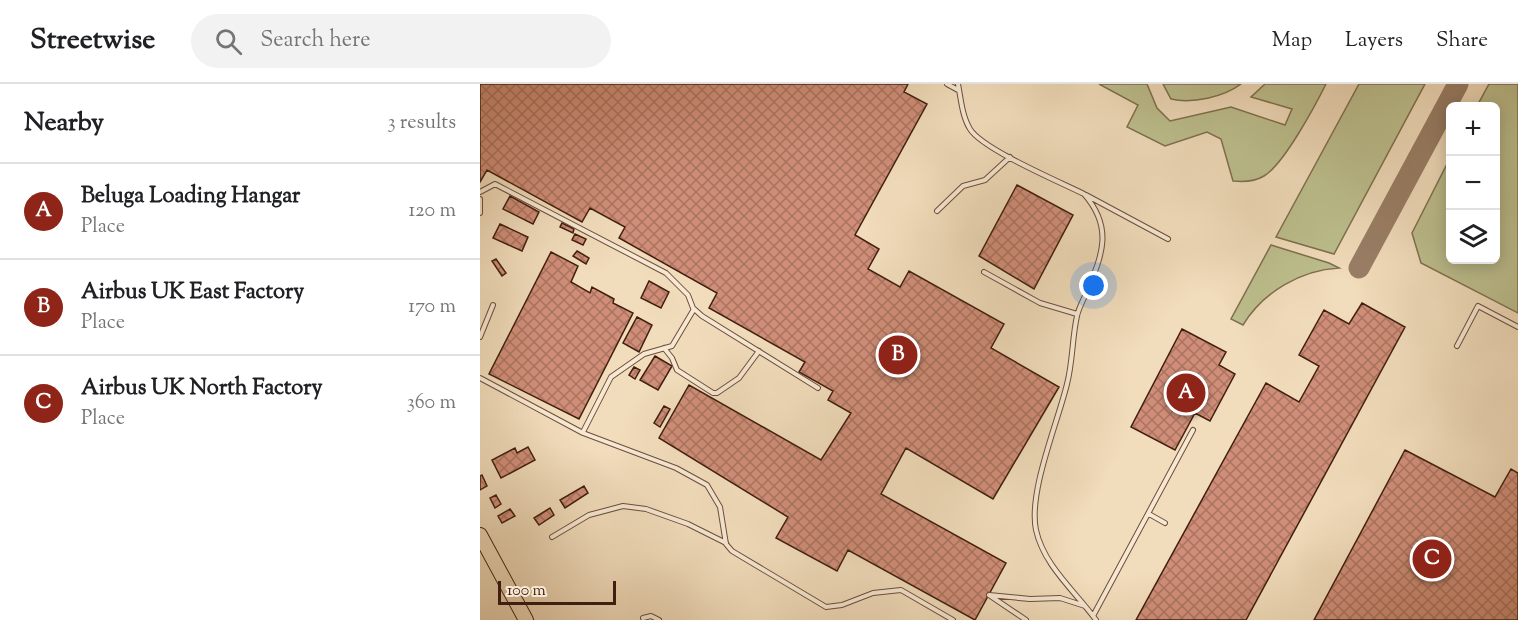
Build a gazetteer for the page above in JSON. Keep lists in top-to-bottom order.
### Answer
{
  "scale_bar": "100 m",
  "page": {
    "header": "Streetwise",
    "search": "Search here",
    "nav": ["Map", "Layers", "Share"],
    "heading": ["Nearby", "3 results"],
    "map_buttons": ["+", "−"],
    "list": [
      {
        "mark": "A",
        "name": "Beluga Loading Hangar",
        "note": "Place",
        "value": "120 m"
      },
      {
        "mark": "B",
        "name": "Airbus UK East Factory",
        "note": "Place",
        "value": "170 m"
      },
      {
        "mark": "C",
        "name": "Airbus UK North Factory",
        "note": "Place",
        "value": "360 m"
      }
    ],
    "pins": ["B", "A", "C"],
    "scale": "100 m"
  }
}
